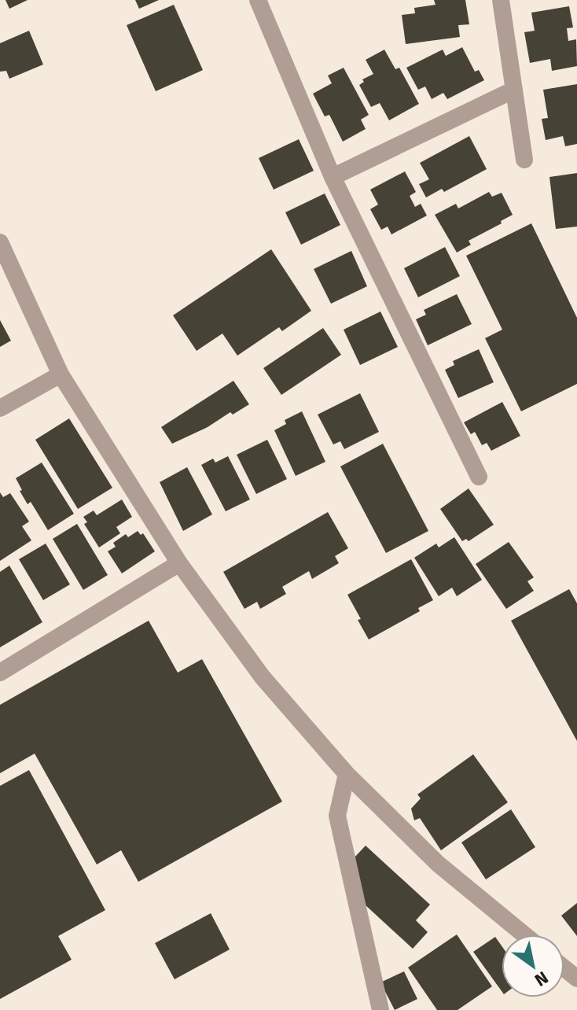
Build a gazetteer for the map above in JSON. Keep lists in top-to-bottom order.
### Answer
{
  "north": "bottom right"
}
